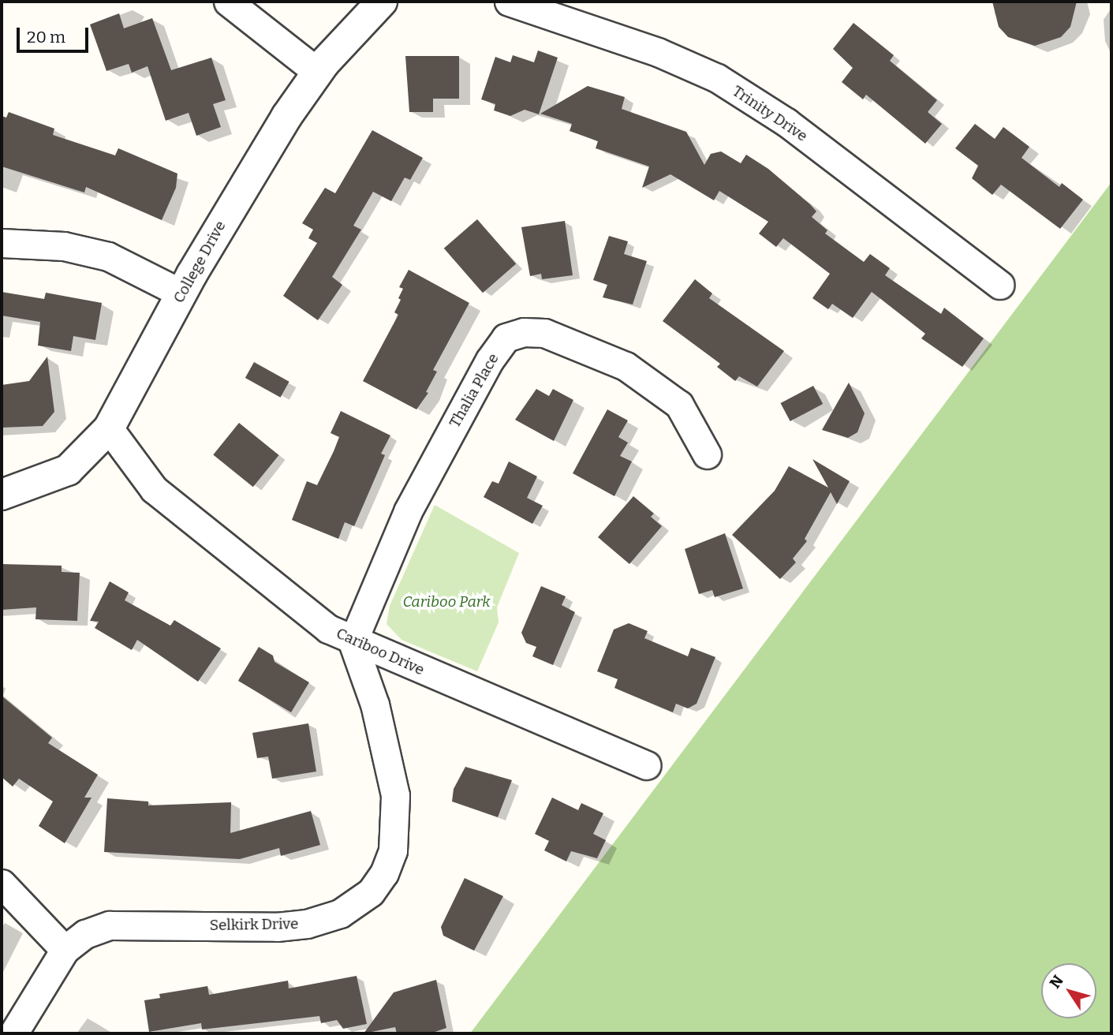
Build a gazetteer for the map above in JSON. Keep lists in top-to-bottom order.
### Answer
{
  "streets": {
    "street": [
      "Trinity Drive",
      "College Drive",
      "Thalia Place",
      "Cariboo Drive",
      "Selkirk Drive"
    ]
  },
  "crossings": [
    ["College Drive", "Cariboo Drive"],
    ["Thalia Place", "Cariboo Drive"],
    ["Thalia Place", "Selkirk Drive"],
    ["Cariboo Drive", "Selkirk Drive"]
  ],
  "parks": ["Cariboo Park"],
  "scale_bar": "20 m",
  "north": "top left"
}
